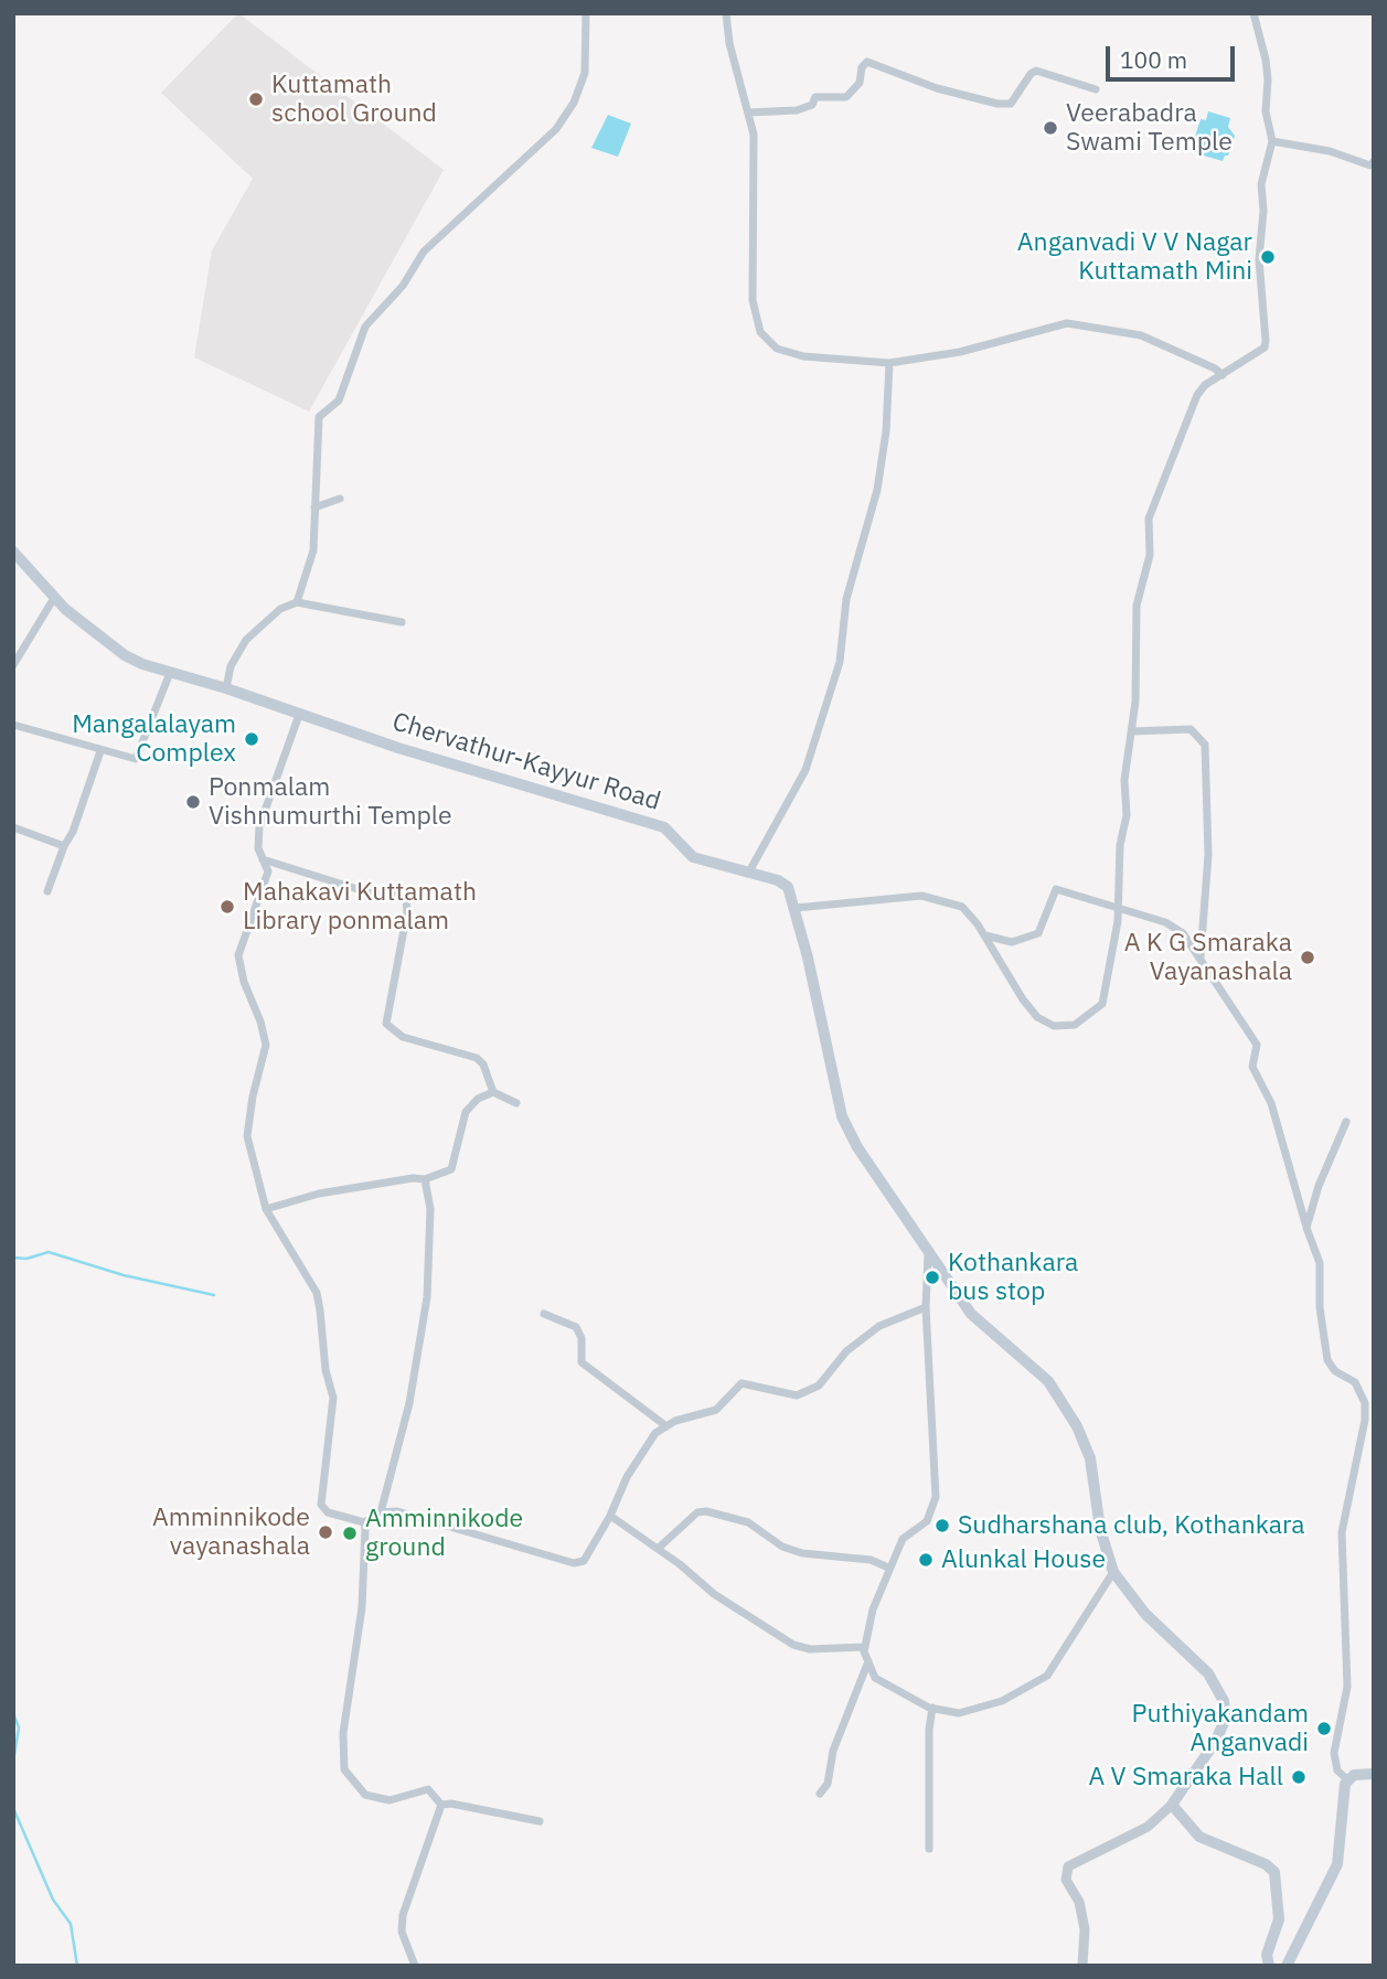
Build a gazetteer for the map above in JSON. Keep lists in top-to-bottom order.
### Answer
{
  "streets": {
    "main road": ["Chervathur-Kayyur Road"]
  },
  "places": [
    "Kuttamath school Ground",
    "Veerabadra Swami Temple",
    "Anganvadi V V Nagar Kuttamath Mini",
    "Mangalalayam Complex",
    "Ponmalam Vishnumurthi Temple",
    "Mahakavi Kuttamath Library ponmalam",
    "A K G Smaraka Vayanashala",
    "Kothankara bus stop",
    "Sudharshana club, Kothankara",
    "Amminnikode vayanashala",
    "Amminnikode ground",
    "Alunkal House",
    "Puthiyakandam Anganvadi",
    "A V Smaraka Hall"
  ],
  "scale_bar": "100 m"
}
